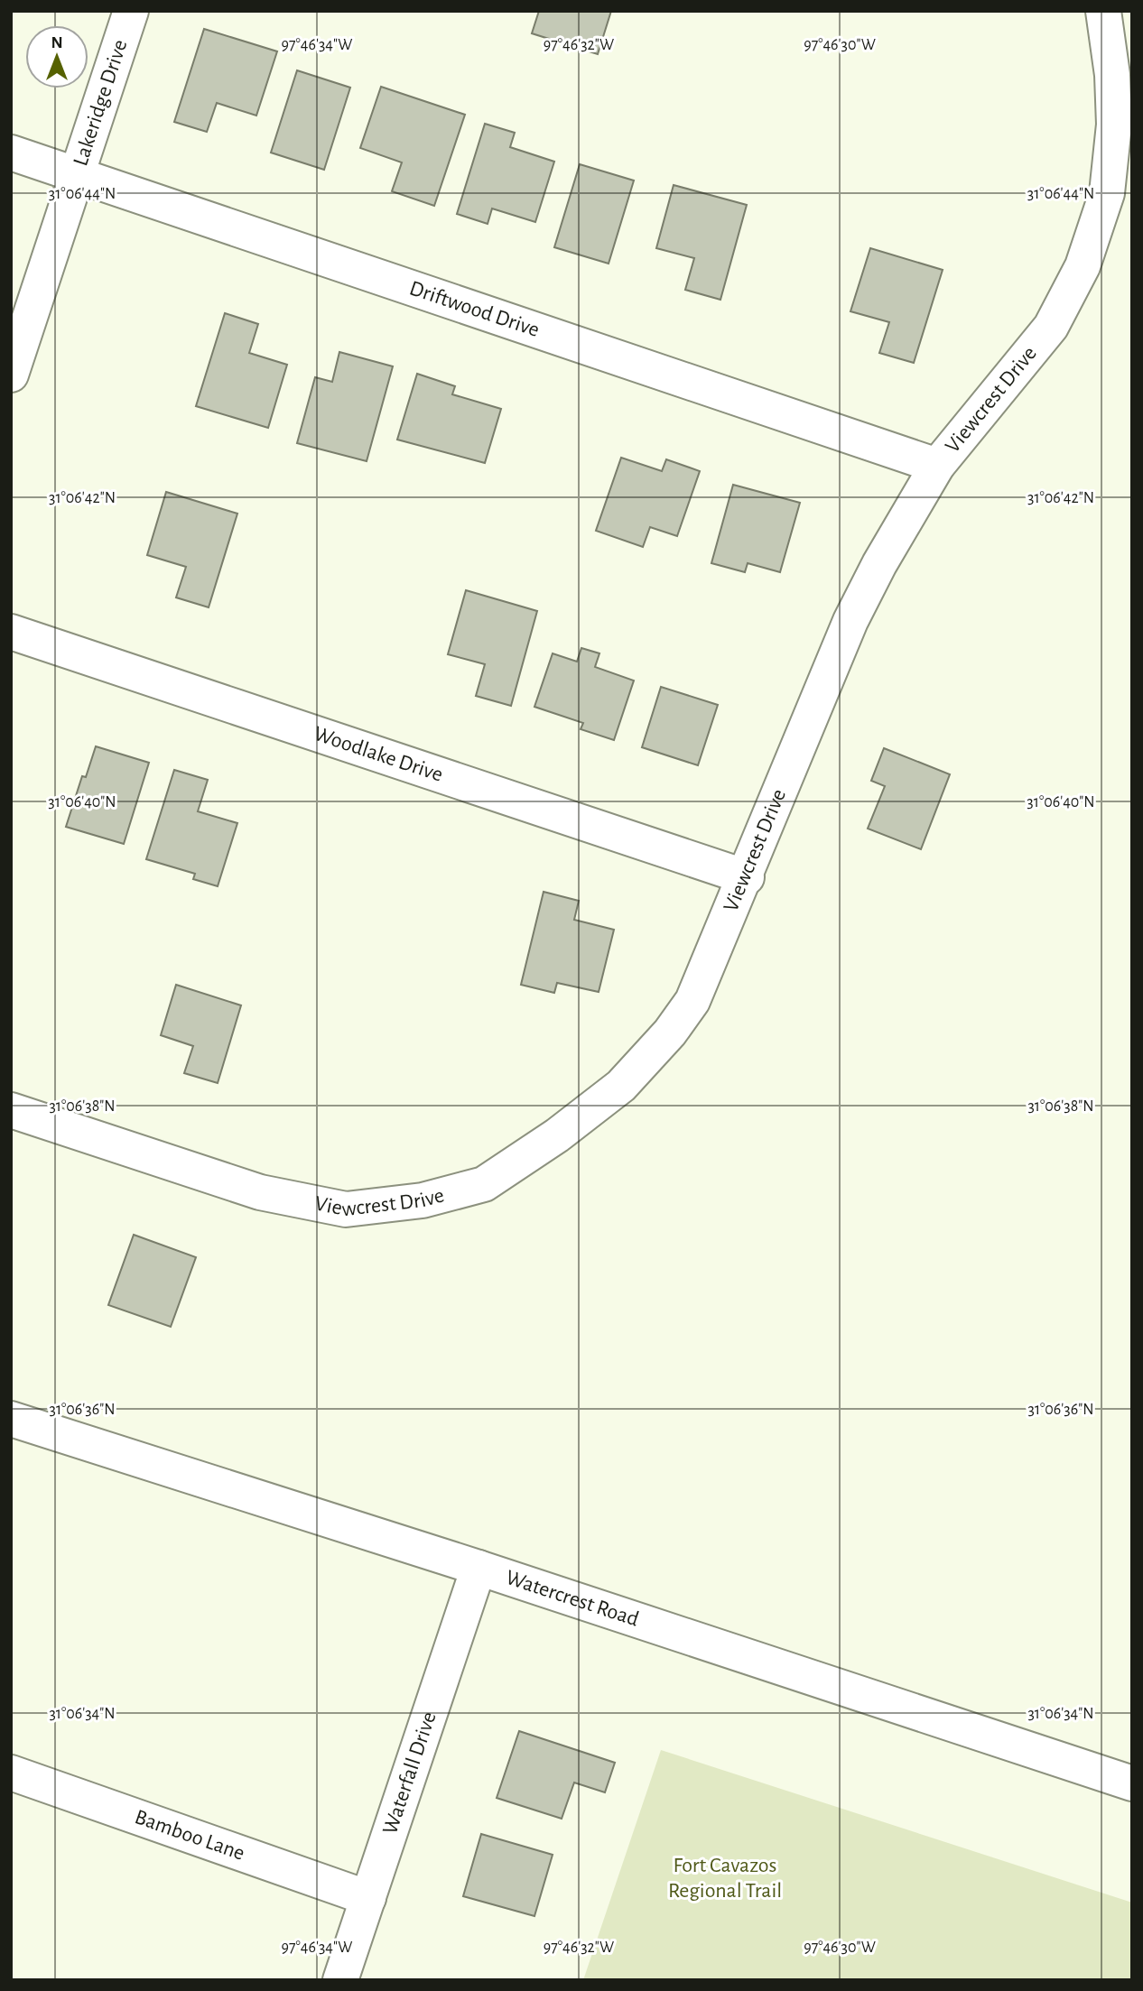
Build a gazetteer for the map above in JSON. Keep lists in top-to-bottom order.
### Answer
{
  "streets": {
    "street": [
      "Lakeridge Drive",
      "Driftwood Drive",
      "Viewcrest Drive",
      "Woodlake Drive",
      "Watercrest Road",
      "Waterfall Drive",
      "Bamboo Lane"
    ]
  },
  "crossings": [
    ["Lakeridge Drive", "Driftwood Drive"],
    ["Driftwood Drive", "Viewcrest Drive"],
    ["Viewcrest Drive", "Woodlake Drive"],
    ["Watercrest Road", "Waterfall Drive"],
    ["Waterfall Drive", "Bamboo Lane"]
  ],
  "parks": ["Fort Cavazos Regional Trail"],
  "north": "top",
  "coordinates": [
    "97°46'34\"W",
    "97°46'32\"W",
    "97°46'30\"W",
    "31°06'44\"N",
    "31°06'42\"N",
    "31°06'40\"N",
    "31°06'38\"N",
    "31°06'36\"N",
    "31°06'34\"N"
  ]
}
